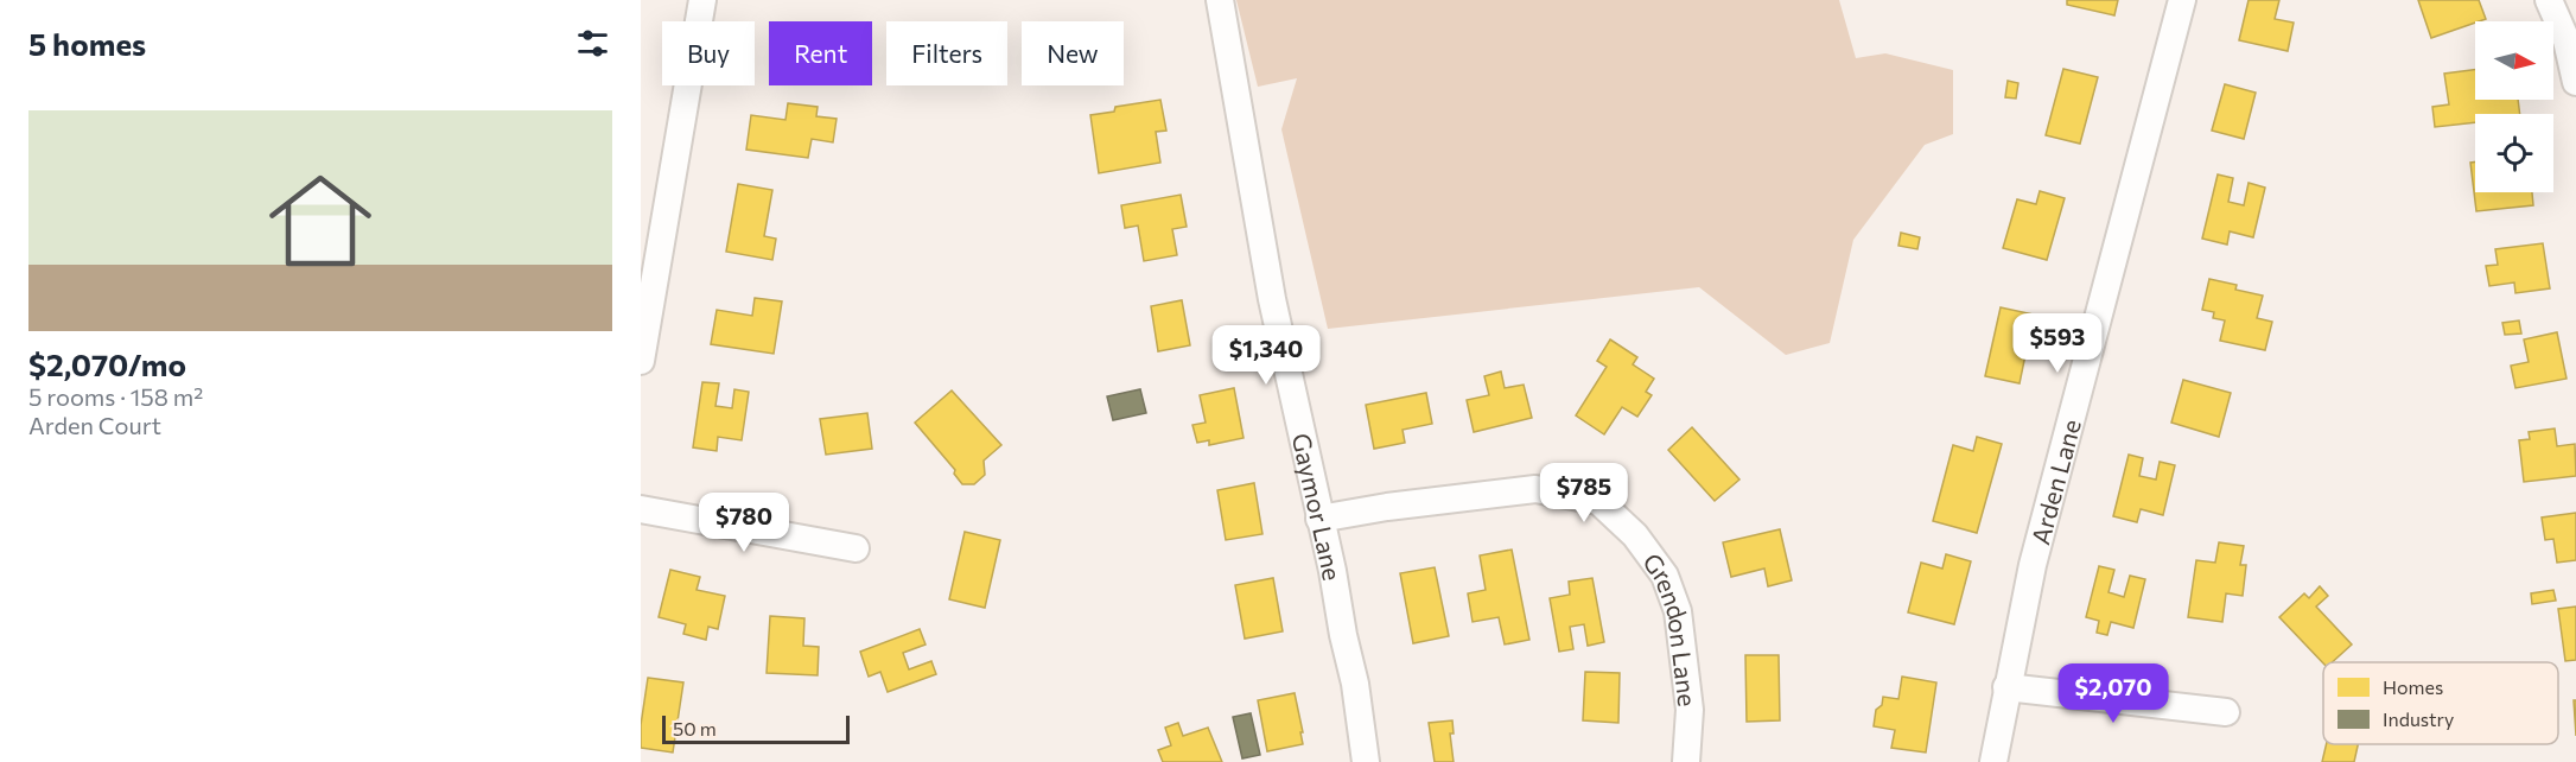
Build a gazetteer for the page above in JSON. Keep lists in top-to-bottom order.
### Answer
{
  "streets": {
    "street": ["Arden Lane", "Gaymor Lane", "Grendon Lane"]
  },
  "crossings": [
    ["Gaymor Lane", "Grendon Lane"]
  ],
  "legend": ["Homes", "Industry"],
  "scale_bar": "50 m",
  "north": "right",
  "page": {
    "heading": "5 homes",
    "chip": [
      "Buy",
      "Rent",
      "Filters",
      "New"
    ],
    "list": [
      {
        "name": "$2,070/mo",
        "note": "5 rooms · 158 m² · Arden Court"
      }
    ],
    "price": [
      "$593",
      "$1,340",
      "$785",
      "$780",
      "$2,070"
    ],
    "scale": "50 m"
  }
}
